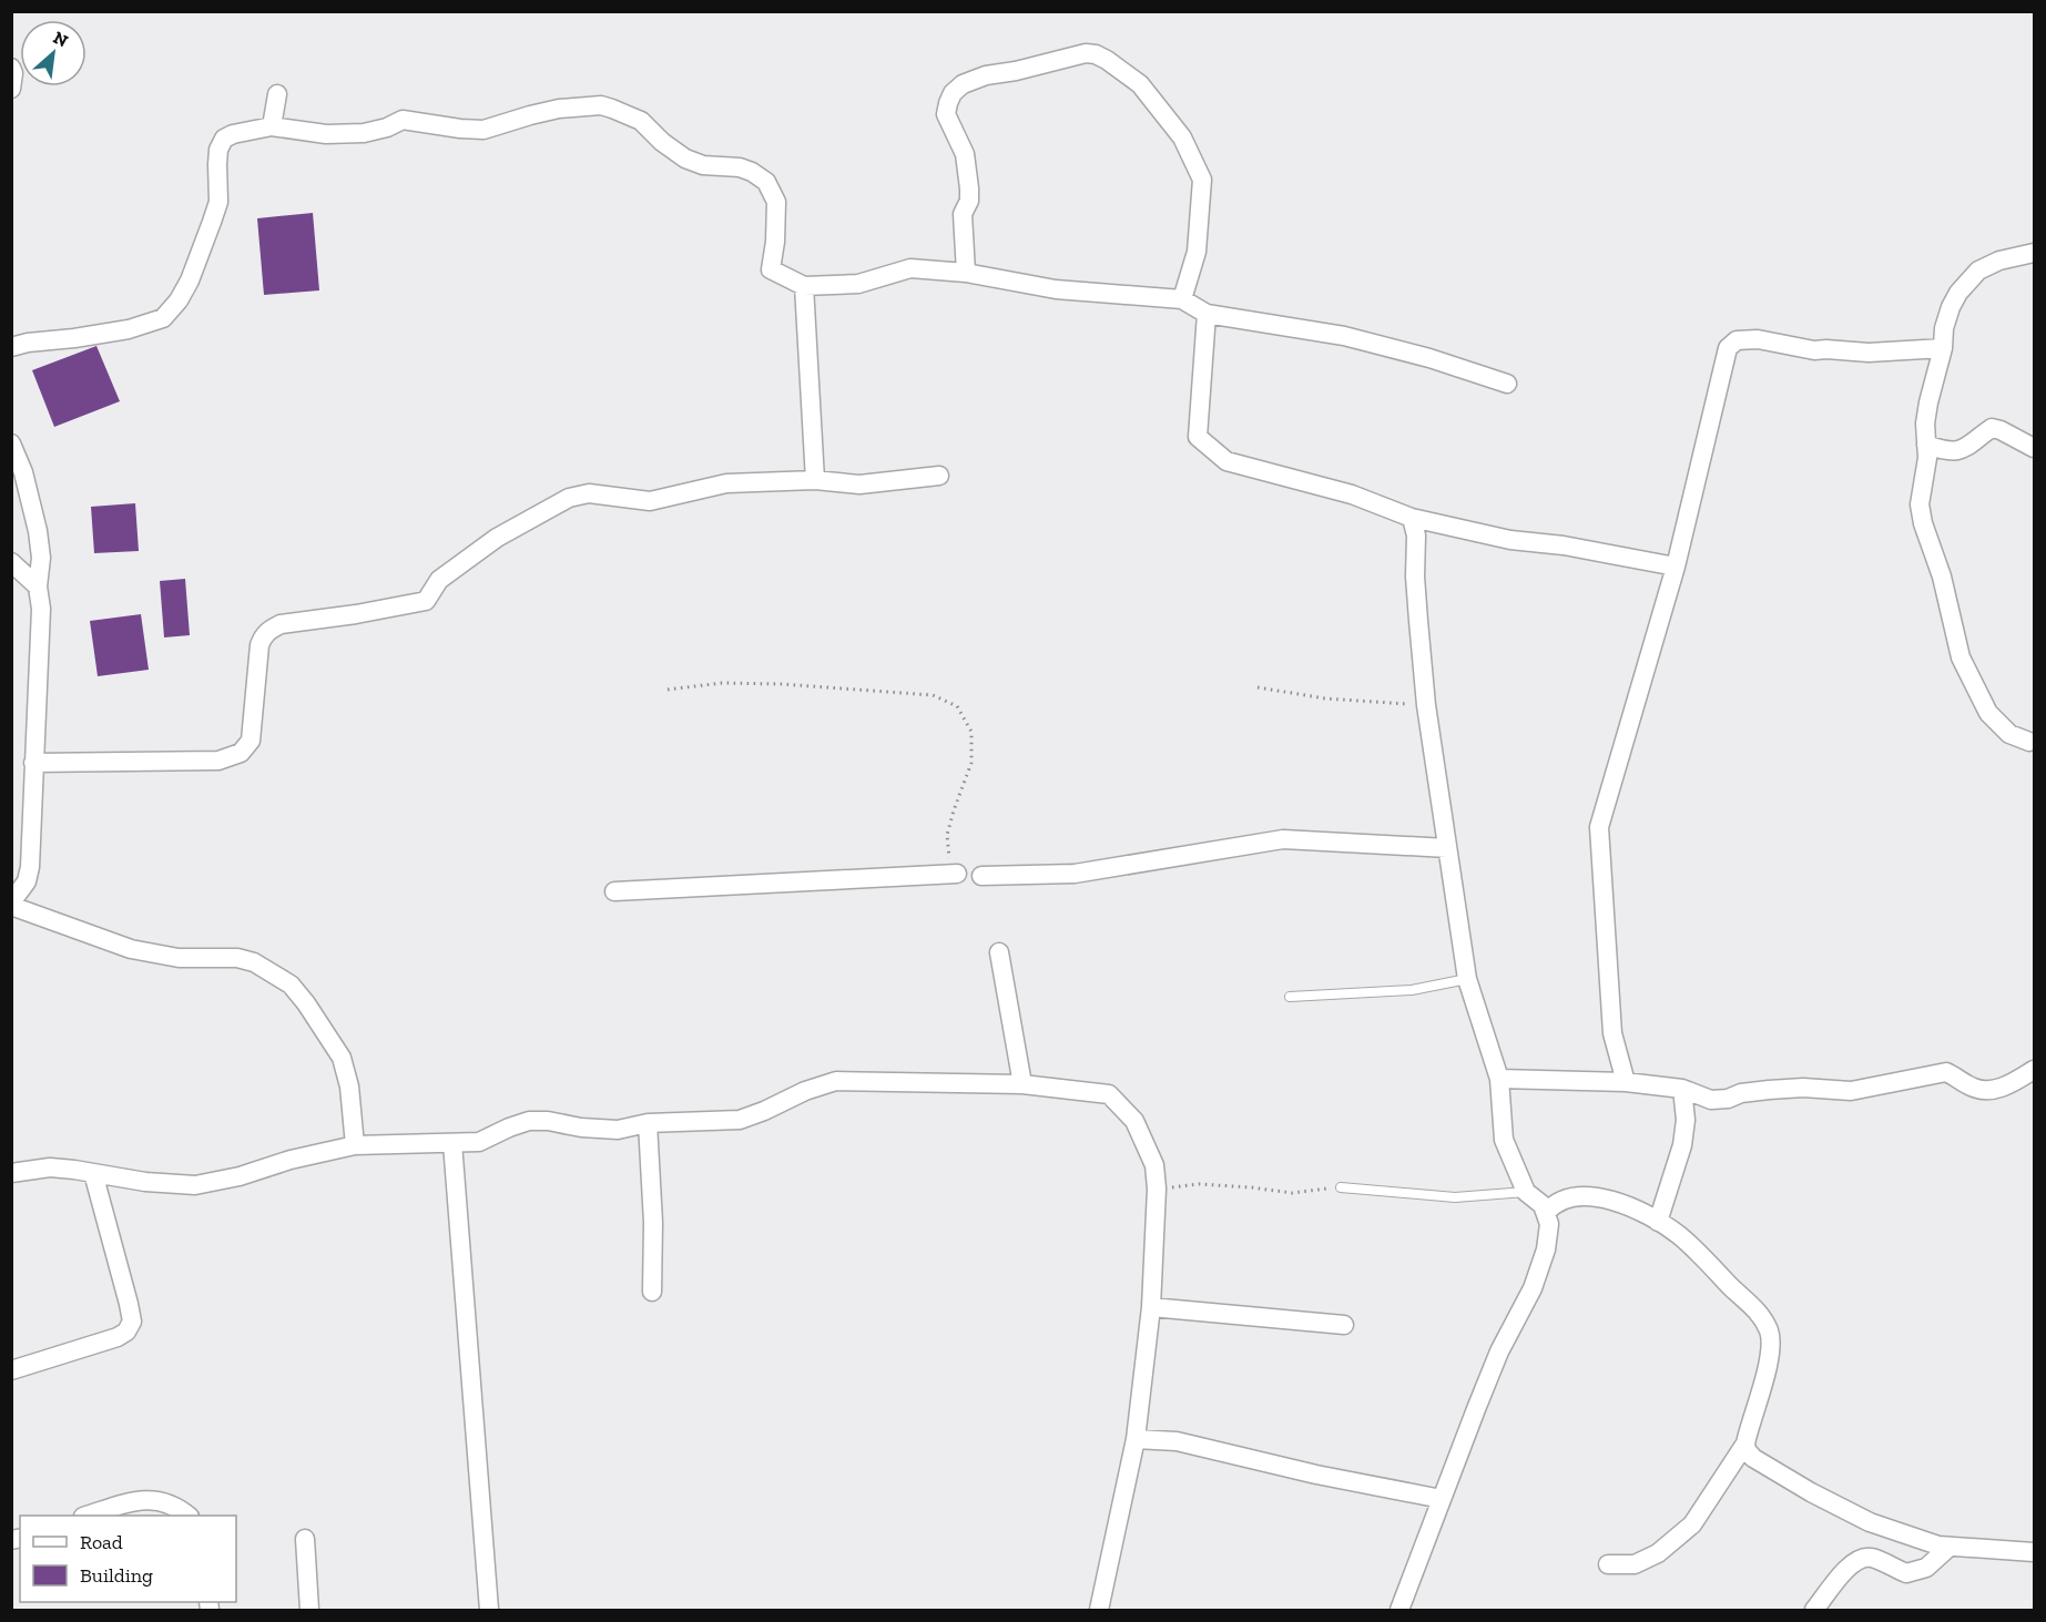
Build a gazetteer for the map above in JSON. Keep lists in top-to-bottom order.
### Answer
{
  "legend": ["Road", "Building"],
  "north": "top right"
}
